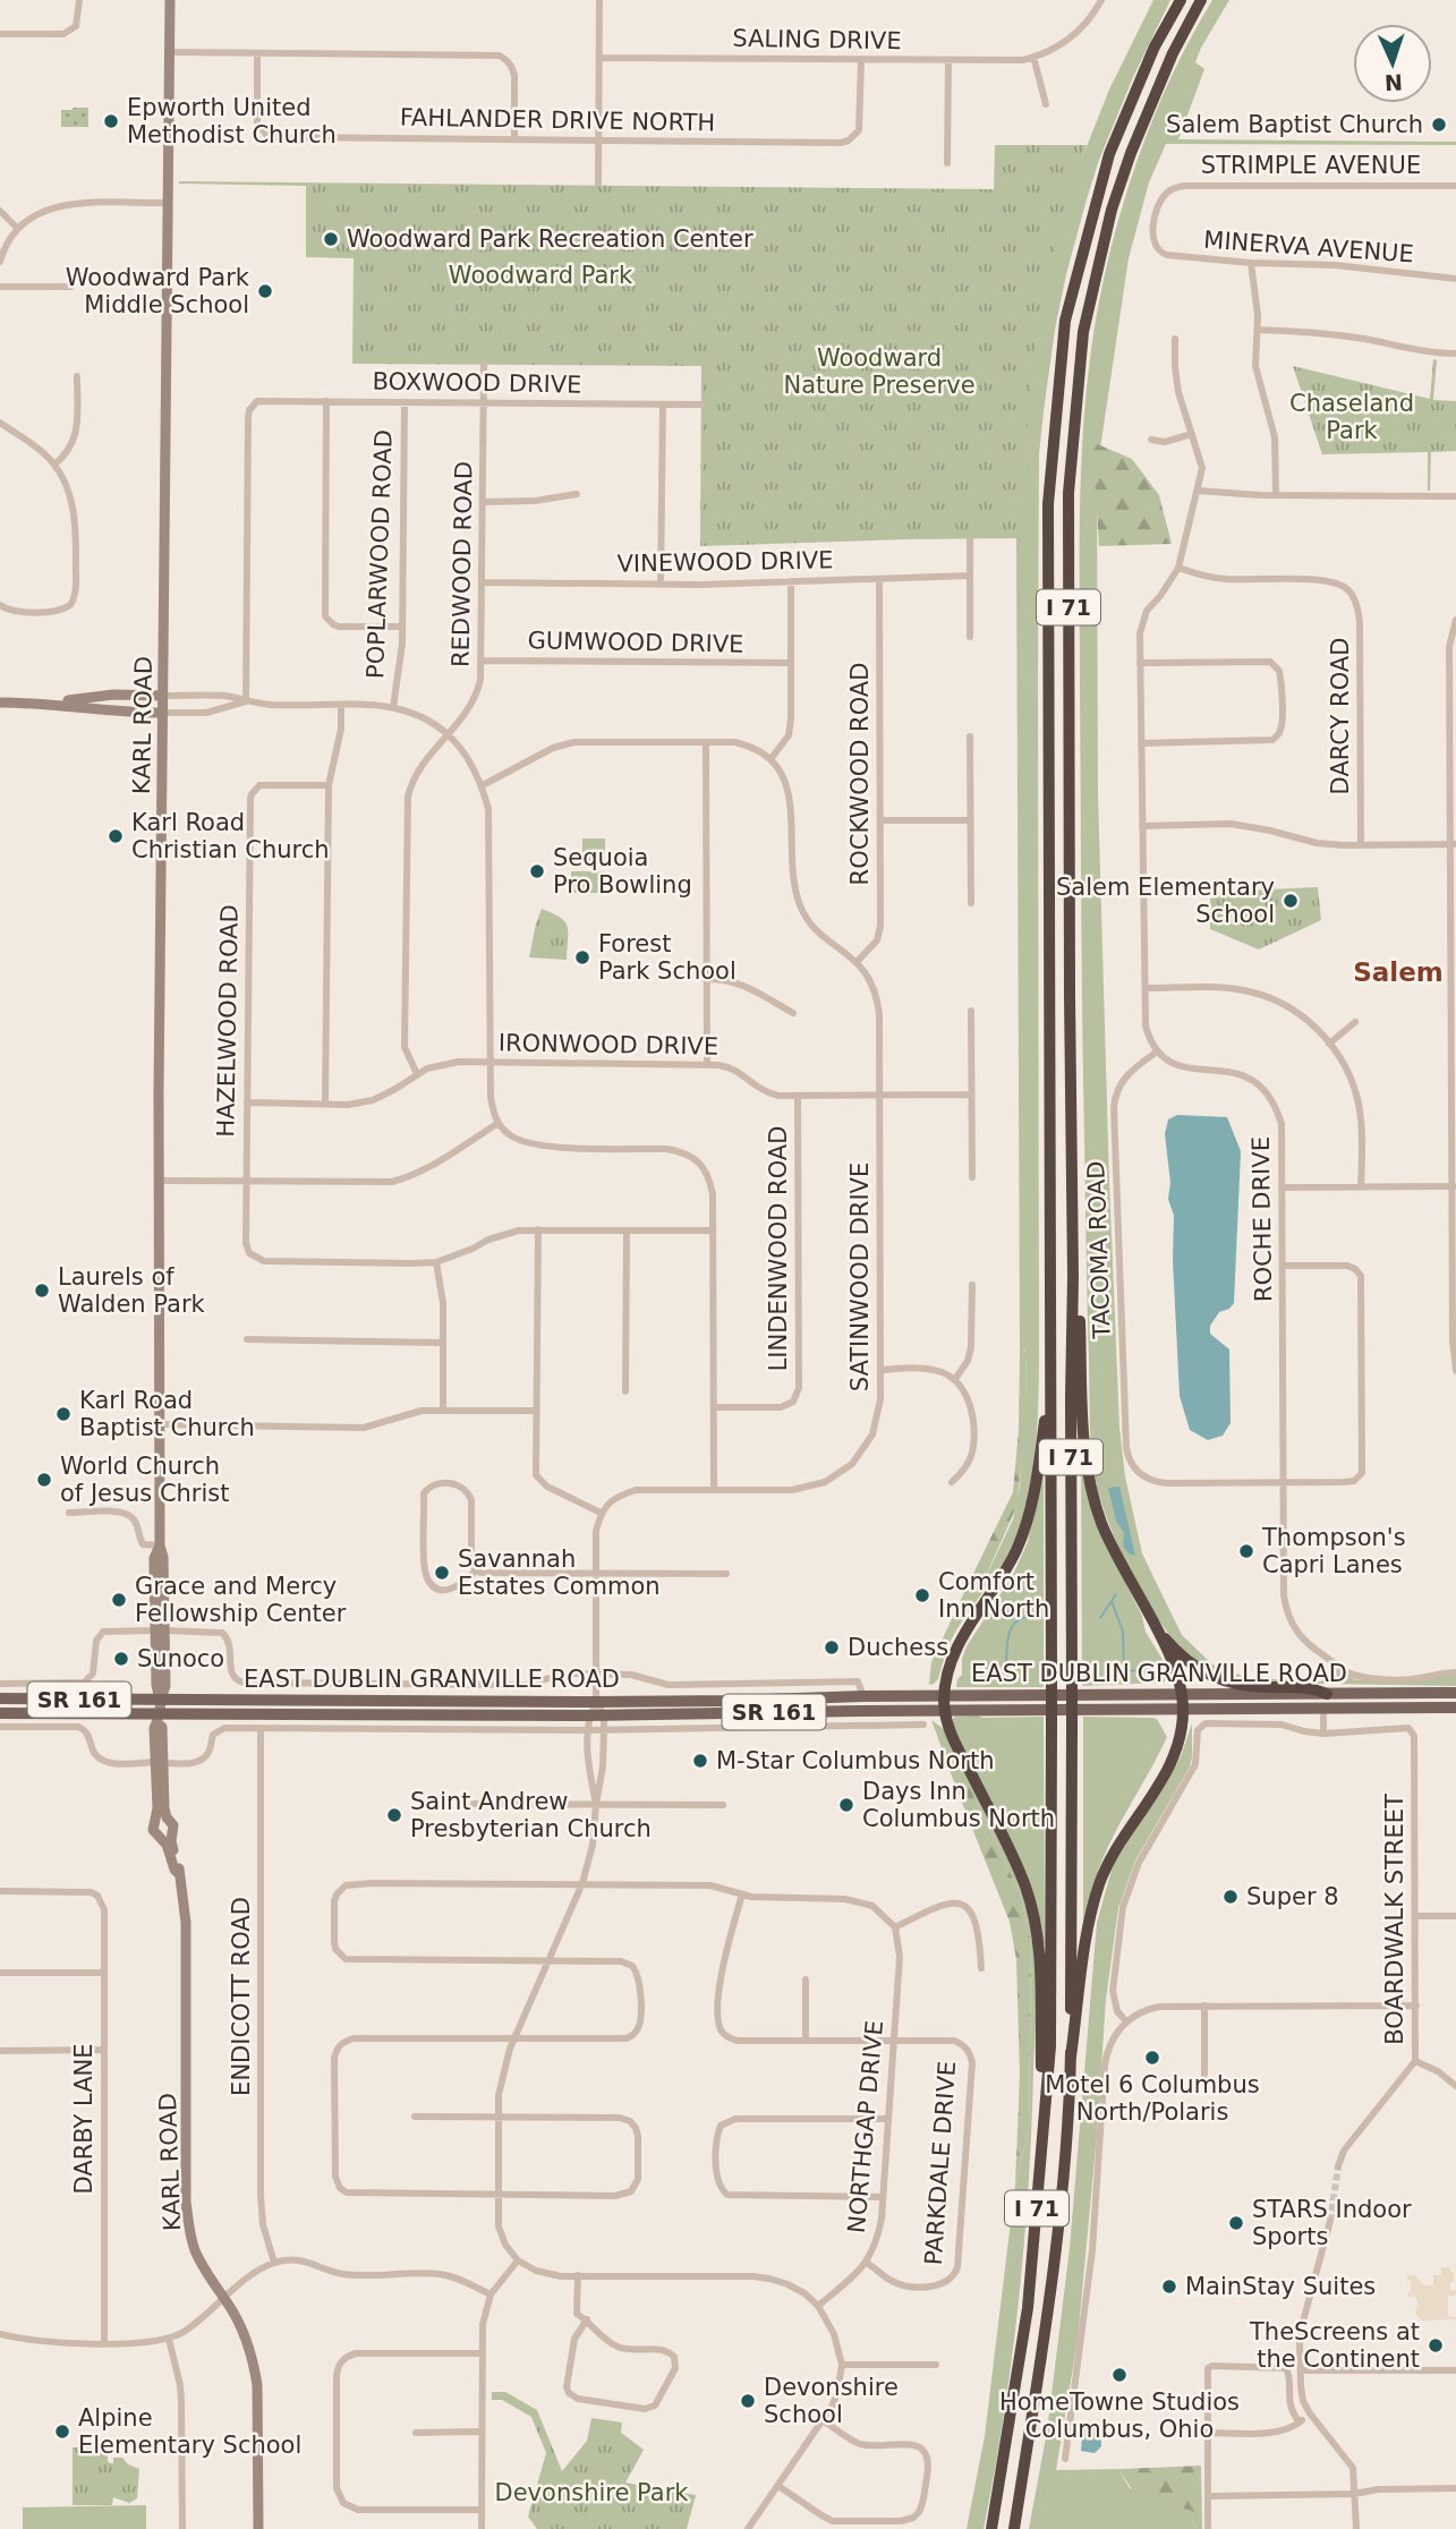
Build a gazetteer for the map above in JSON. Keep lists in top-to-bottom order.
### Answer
{
  "streets": {
    "highway": ["I 71"],
    "main road": ["KARL ROAD", "EAST DUBLIN GRANVILLE ROAD", "SR 161"],
    "street": [
      "SALING DRIVE",
      "FAHLANDER DRIVE NORTH",
      "STRIMPLE AVENUE",
      "MINERVA AVENUE",
      "BOXWOOD DRIVE",
      "POPLARWOOD ROAD",
      "VINEWOOD DRIVE",
      "REDWOOD ROAD",
      "GUMWOOD DRIVE",
      "DARCY ROAD",
      "ROCKWOOD ROAD",
      "HAZELWOOD ROAD",
      "IRONWOOD DRIVE",
      "ROCHE DRIVE",
      "LINDENWOOD ROAD",
      "TACOMA ROAD",
      "SATINWOOD DRIVE",
      "BOARDWALK STREET",
      "ENDICOTT ROAD",
      "DARBY LANE",
      "NORTHGAP DRIVE",
      "PARKDALE DRIVE"
    ]
  },
  "crossings": [
    ["SALING DRIVE", "FAHLANDER DRIVE NORTH"],
    ["STRIMPLE AVENUE", "MINERVA AVENUE"],
    ["BOXWOOD DRIVE", "POPLARWOOD ROAD"],
    ["BOXWOOD DRIVE", "REDWOOD ROAD"],
    ["VINEWOOD DRIVE", "REDWOOD ROAD"],
    ["VINEWOOD DRIVE", "ROCKWOOD ROAD"],
    ["REDWOOD ROAD", "GUMWOOD DRIVE"],
    ["REDWOOD ROAD", "IRONWOOD DRIVE"],
    ["KARL ROAD", "EAST DUBLIN GRANVILLE ROAD"],
    ["ROCKWOOD ROAD", "SATINWOOD DRIVE"],
    ["HAZELWOOD ROAD", "IRONWOOD DRIVE"],
    ["IRONWOOD DRIVE", "LINDENWOOD ROAD"],
    ["IRONWOOD DRIVE", "SATINWOOD DRIVE"],
    ["ROCHE DRIVE", "TACOMA ROAD"],
    ["EAST DUBLIN GRANVILLE ROAD", "BOARDWALK STREET"],
    ["EAST DUBLIN GRANVILLE ROAD", "ENDICOTT ROAD"],
    ["NORTHGAP DRIVE", "PARKDALE DRIVE"]
  ],
  "districts": ["Salem"],
  "parks": [
    "Woodward Park",
    "Woodward Nature Preserve",
    "Chaseland Park",
    "Devonshire Park"
  ],
  "places": [
    "Epworth United Methodist Church",
    "Salem Baptist Church",
    "Woodward Park Recreation Center",
    "Woodward Park Middle School",
    "Karl Road Christian Church",
    "Sequoia Pro Bowling",
    "Salem Elementary School",
    "Forest Park School",
    "Laurels of Walden Park",
    "Karl Road Baptist Church",
    "World Church of Jesus Christ",
    "Thompson's Capri Lanes",
    "Savannah Estates Common",
    "Comfort Inn North",
    "Grace and Mercy Fellowship Center",
    "Duchess",
    "Sunoco",
    "M-Star Columbus North",
    "Days Inn Columbus North",
    "Saint Andrew Presbyterian Church",
    "Super 8",
    "Motel 6 Columbus North/Polaris",
    "STARS Indoor Sports",
    "MainStay Suites",
    "TheScreens at the Continent",
    "HomeTowne Studios Columbus, Ohio",
    "Devonshire School",
    "Alpine Elementary School"
  ],
  "north": "bottom"
}
